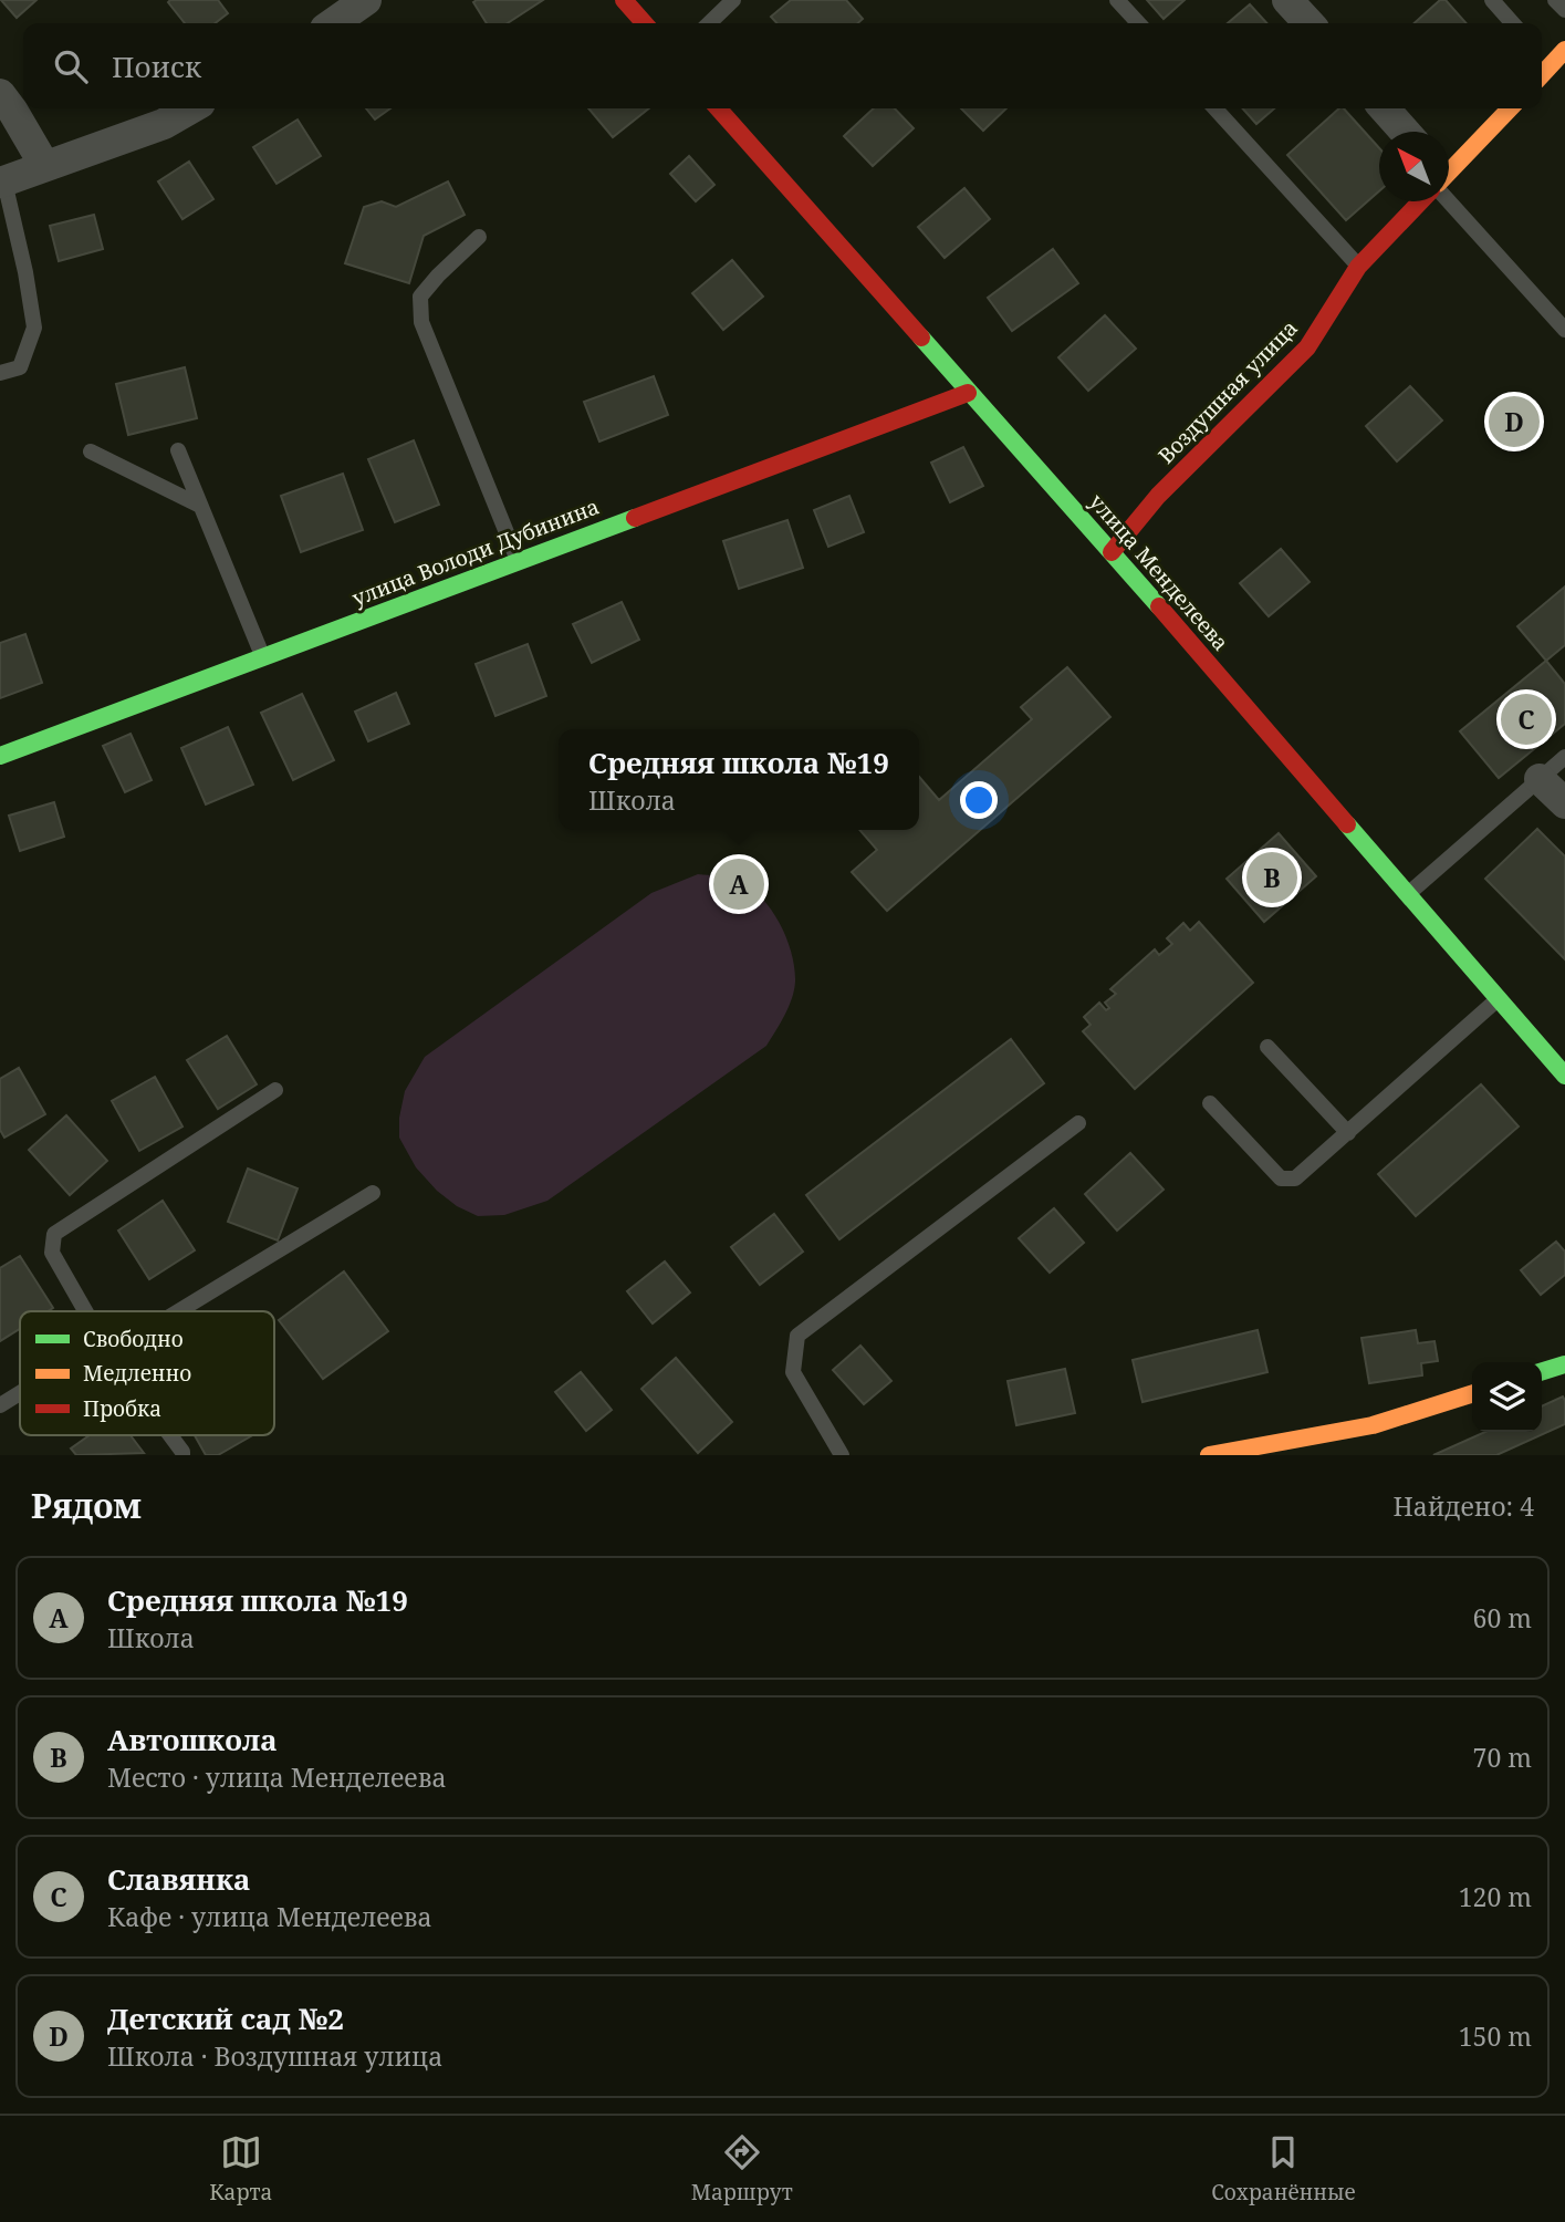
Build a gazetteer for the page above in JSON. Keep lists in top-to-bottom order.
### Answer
{
  "streets": {
    "street": ["Воздушная улица", "улица Володи Дубинина", "улица Менделеева"]
  },
  "crossings": [
    ["Воздушная улица", "улица Менделеева"],
    ["улица Володи Дубинина", "улица Менделеева"]
  ],
  "legend": ["Свободно", "Медленно", "Пробка"],
  "north": "top left",
  "page": {
    "search": "Поиск",
    "pins": [
      "D",
      "C",
      "B",
      "A"
    ],
    "popup": ["Средняя школа №19", "Школа"],
    "heading": ["Рядом", "Найдено: 4"],
    "list": [
      {
        "mark": "A",
        "name": "Средняя школа №19",
        "note": "Школа",
        "value": "60 m"
      },
      {
        "mark": "B",
        "name": "Автошкола",
        "note": "Место · улица Менделеева",
        "value": "70 m"
      },
      {
        "mark": "C",
        "name": "Славянка",
        "note": "Кафе · улица Менделеева",
        "value": "120 m"
      },
      {
        "mark": "D",
        "name": "Детский сад №2",
        "note": "Школа · Воздушная улица",
        "value": "150 m"
      }
    ],
    "nav": ["Карта", "Маршрут", "Сохранённые"]
  }
}
